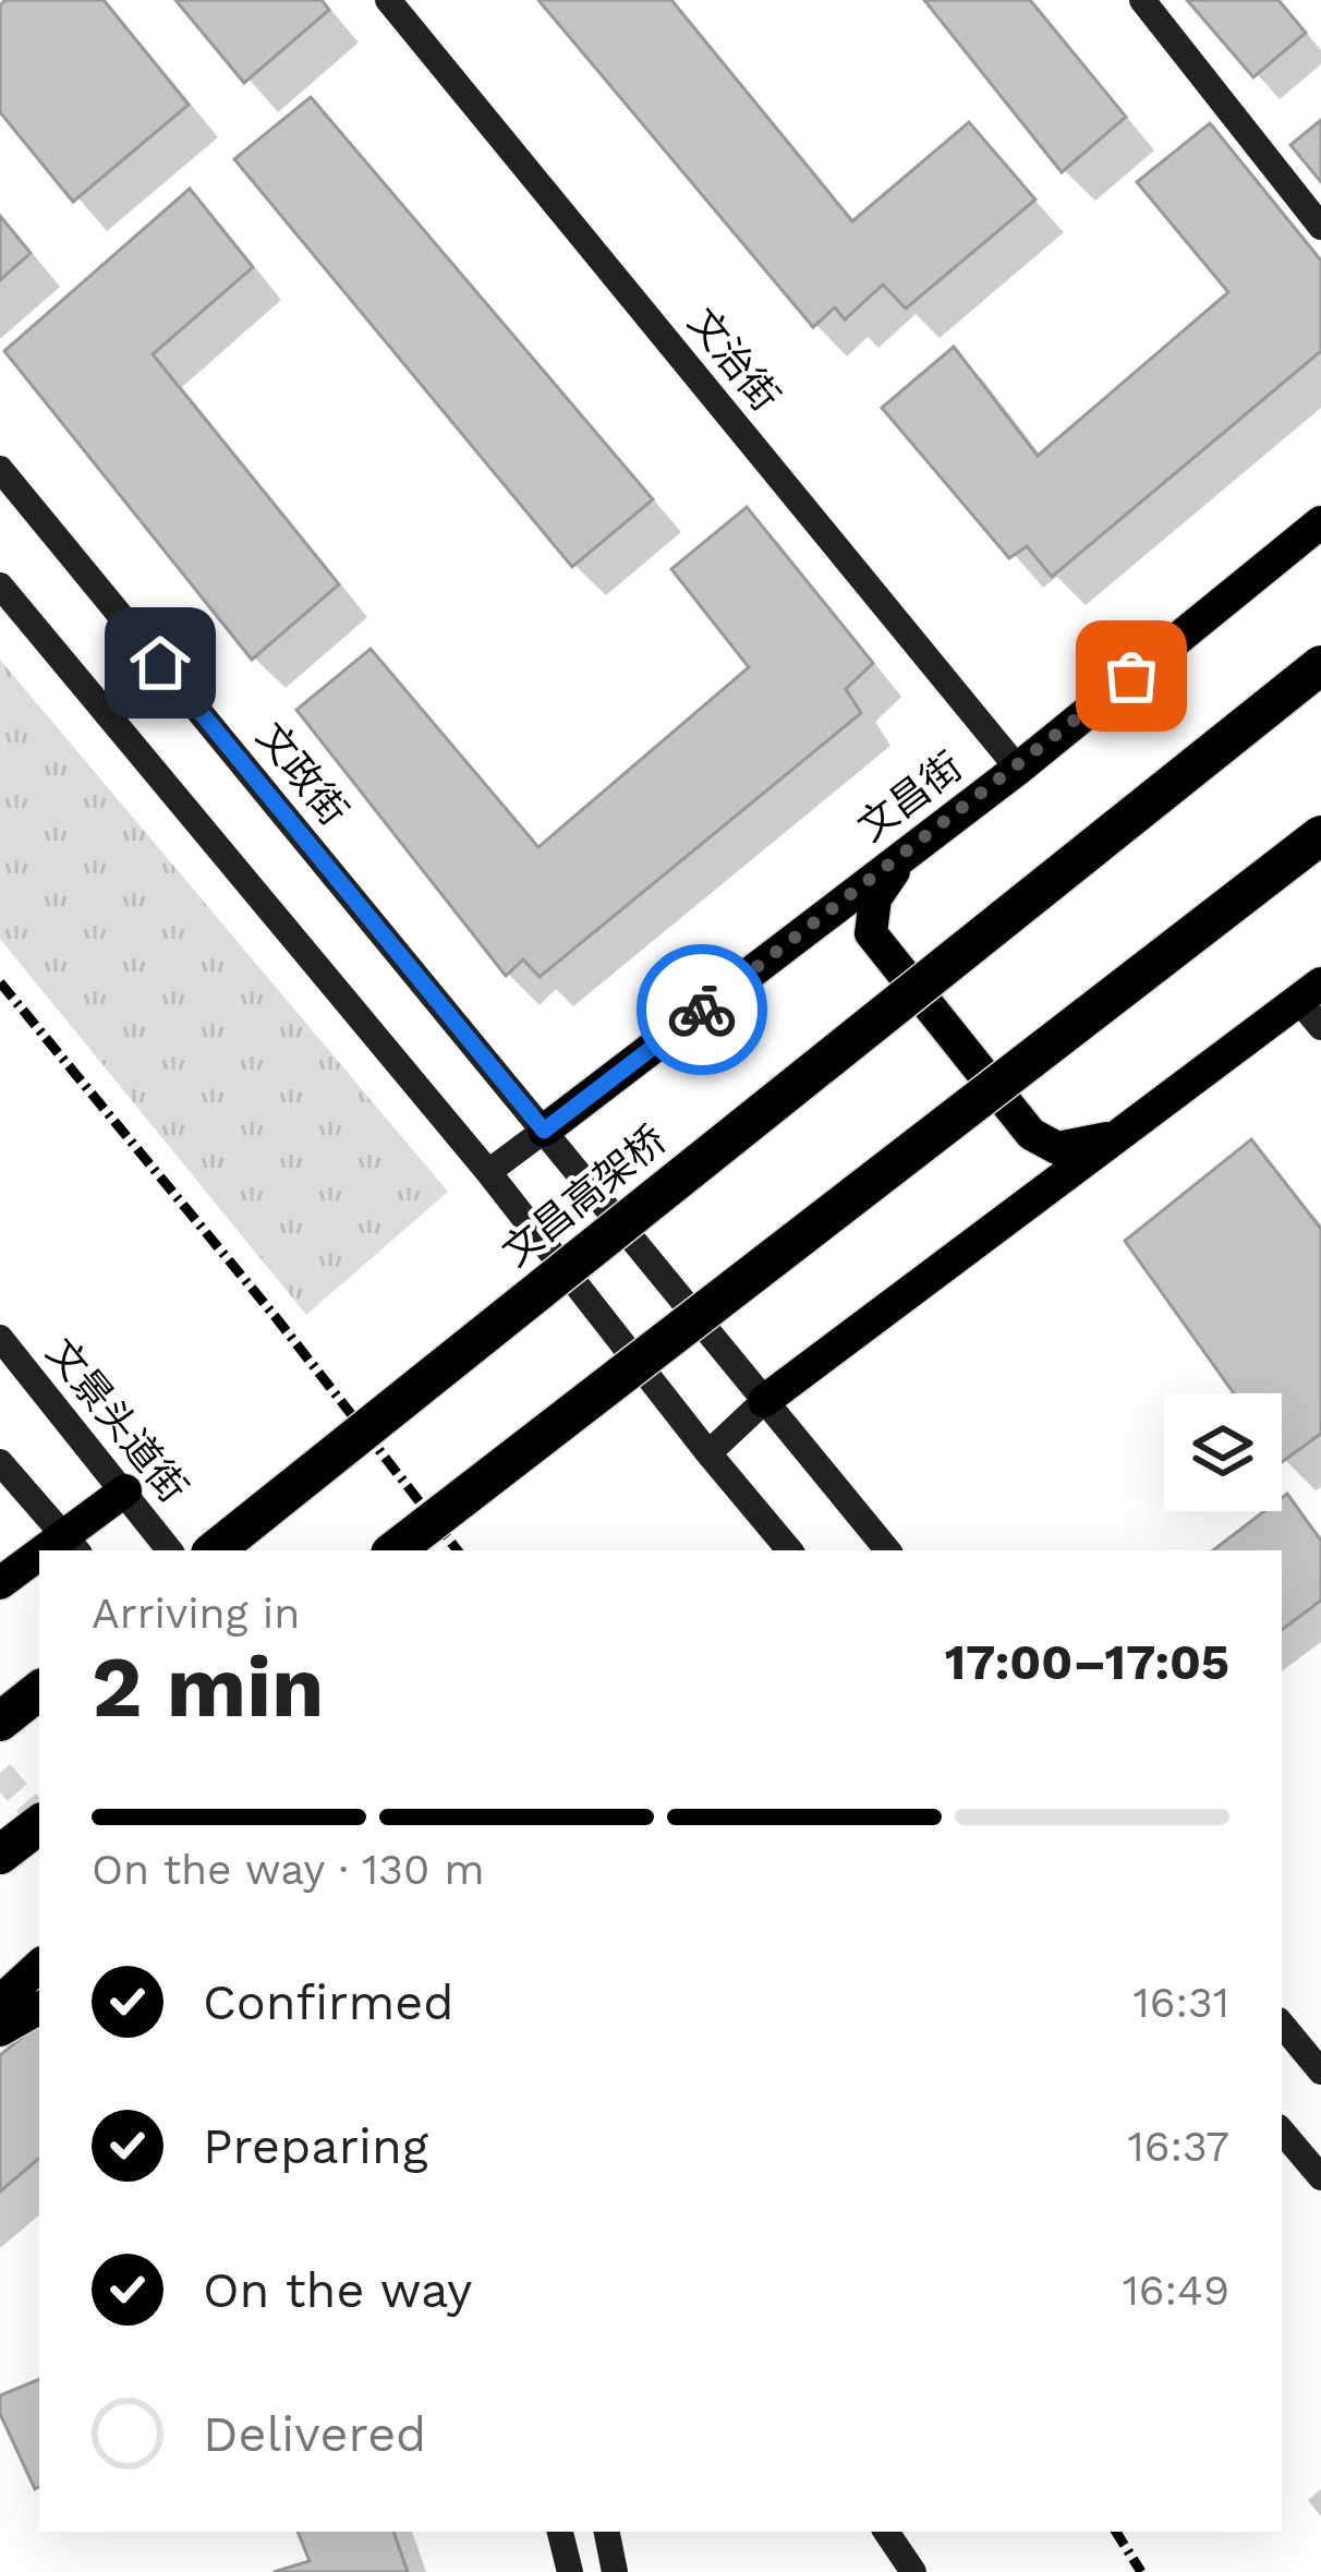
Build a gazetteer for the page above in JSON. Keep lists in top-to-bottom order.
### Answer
{
  "streets": {
    "highway": ["文昌高架桥"],
    "main road": [
      "文治街",
      "文政街",
      "文昌街",
      "文景头道街"
    ]
  },
  "crossings": [
    ["文治街", "文昌街"],
    ["文政街", "文昌街"]
  ],
  "page": {
    "heading": ["2 min", "Arriving in", "17:00–17:05"],
    "bar": "On the way · 130 m",
    "list": [
      ["Confirmed", "16:31"],
      ["Preparing", "16:37"],
      ["On the way", "16:49"],
      "Delivered"
    ]
  }
}
